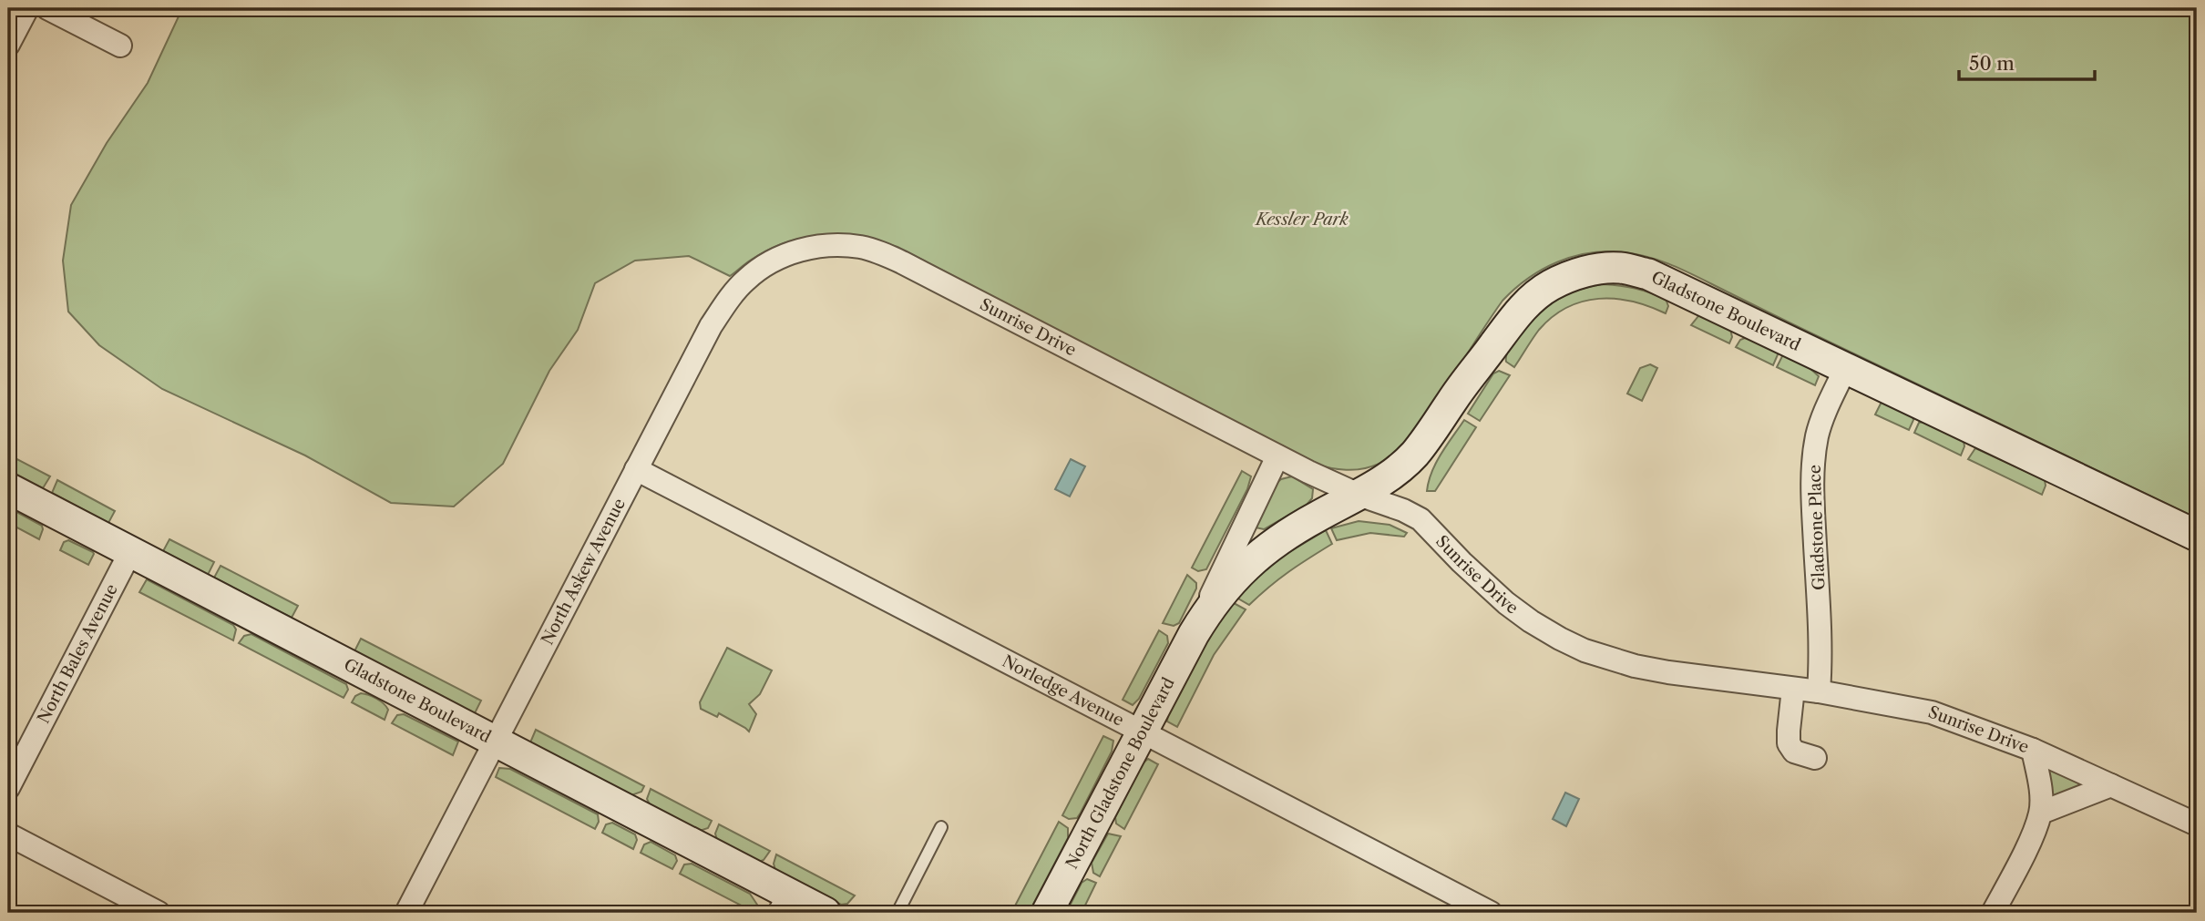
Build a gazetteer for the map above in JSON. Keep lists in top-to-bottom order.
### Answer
{
  "streets": {
    "street": [
      "Gladstone Boulevard",
      "Sunrise Drive",
      "Gladstone Place",
      "North Askew Avenue",
      "North Bales Avenue",
      "Norledge Avenue",
      "North Gladstone Boulevard"
    ]
  },
  "crossings": [
    ["Gladstone Boulevard", "Sunrise Drive"],
    ["Gladstone Boulevard", "Gladstone Place"],
    ["Gladstone Boulevard", "North Askew Avenue"],
    ["Gladstone Boulevard", "North Bales Avenue"],
    ["Gladstone Boulevard", "North Gladstone Boulevard"],
    ["Sunrise Drive", "Gladstone Place"],
    ["Sunrise Drive", "North Askew Avenue"],
    ["Sunrise Drive", "North Gladstone Boulevard"],
    ["North Askew Avenue", "Norledge Avenue"],
    ["Norledge Avenue", "North Gladstone Boulevard"]
  ],
  "parks": ["Kessler Park"],
  "scale_bar": "50 m"
}
